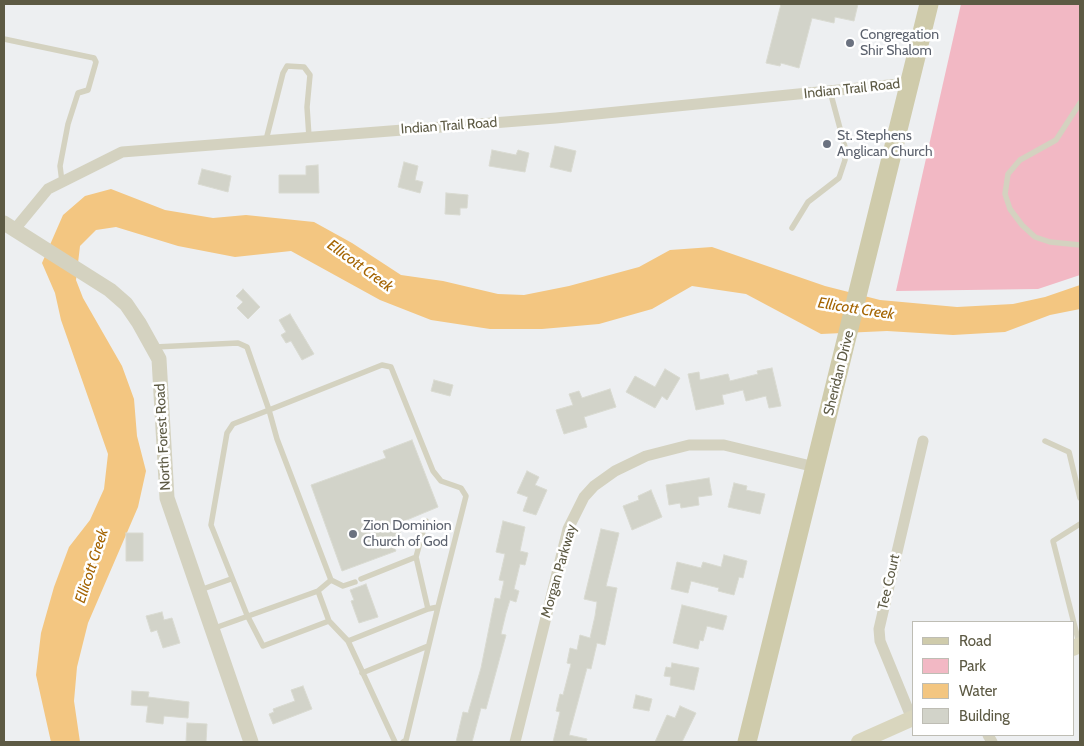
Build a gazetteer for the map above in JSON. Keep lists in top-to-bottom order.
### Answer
{
  "streets": {
    "main road": ["Sheridan Drive"],
    "street": [
      "Indian Trail Road",
      "North Forest Road",
      "Morgan Parkway",
      "Tee Court"
    ]
  },
  "crossings": [
    ["Indian Trail Road", "Sheridan Drive"],
    ["Indian Trail Road", "North Forest Road"],
    ["Sheridan Drive", "Morgan Parkway"]
  ],
  "water": ["Ellicott Creek"],
  "places": ["Congregation Shir Shalom", "St. Stephens Anglican Church", "Zion Dominion Church of God"],
  "legend": [
    "Road",
    "Park",
    "Water",
    "Building"
  ]
}
